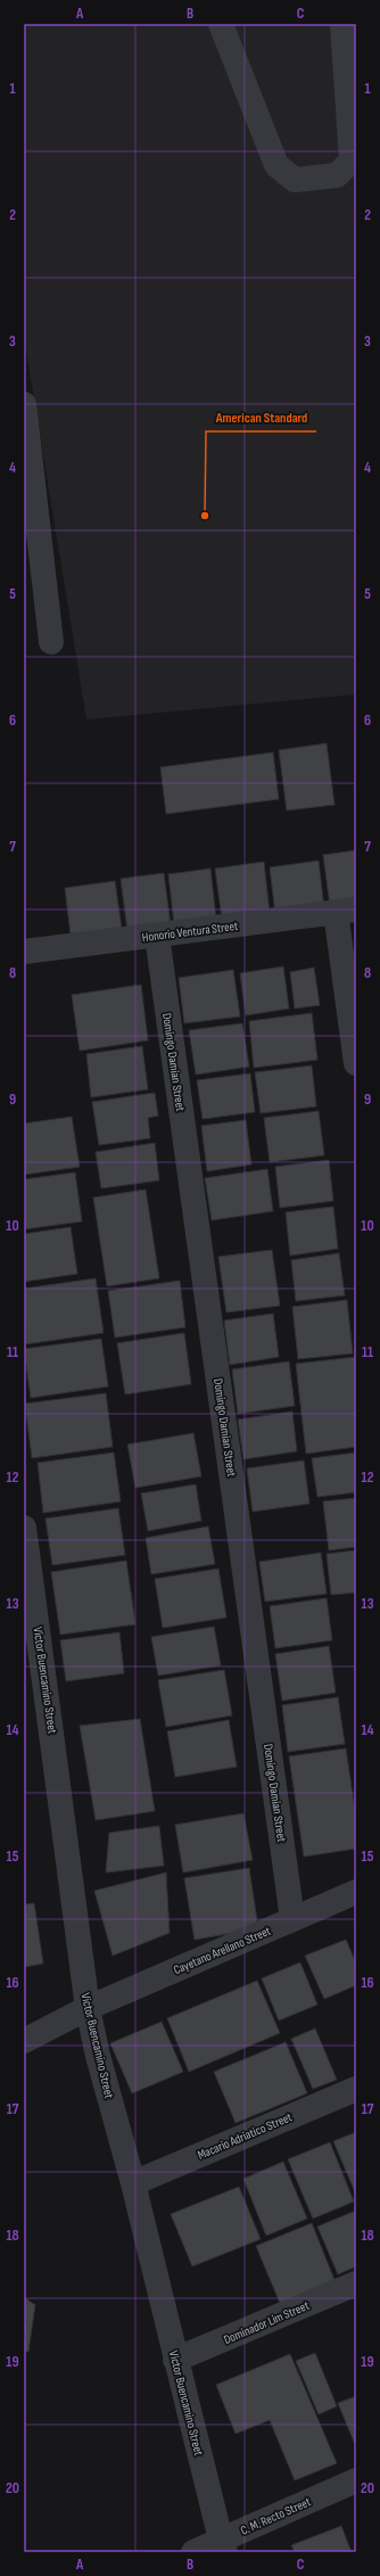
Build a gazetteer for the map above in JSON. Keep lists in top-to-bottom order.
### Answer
{
  "streets": {
    "street": [
      "Honorio Ventura Street",
      "Domingo Damian Street",
      "Victor Buencamino Street",
      "Cayetano Arellano Street",
      "Macario Adriatico Street",
      "Dominador Lim Street",
      "C. M. Recto Street"
    ]
  },
  "crossings": [
    ["Honorio Ventura Street", "Domingo Damian Street"],
    ["Domingo Damian Street", "Cayetano Arellano Street"],
    ["Victor Buencamino Street", "Cayetano Arellano Street"],
    ["Victor Buencamino Street", "Macario Adriatico Street"],
    ["Victor Buencamino Street", "Dominador Lim Street"],
    ["Victor Buencamino Street", "C. M. Recto Street"]
  ],
  "places": ["American Standard"],
  "grid": {
    "columns": ["A", "B", "C"],
    "rows": [
      "1",
      "2",
      "3",
      "4",
      "5",
      "6",
      "7",
      "8",
      "9",
      "10",
      "11",
      "12",
      "13",
      "14",
      "15",
      "16",
      "17",
      "18",
      "19",
      "20"
    ]
  }
}
